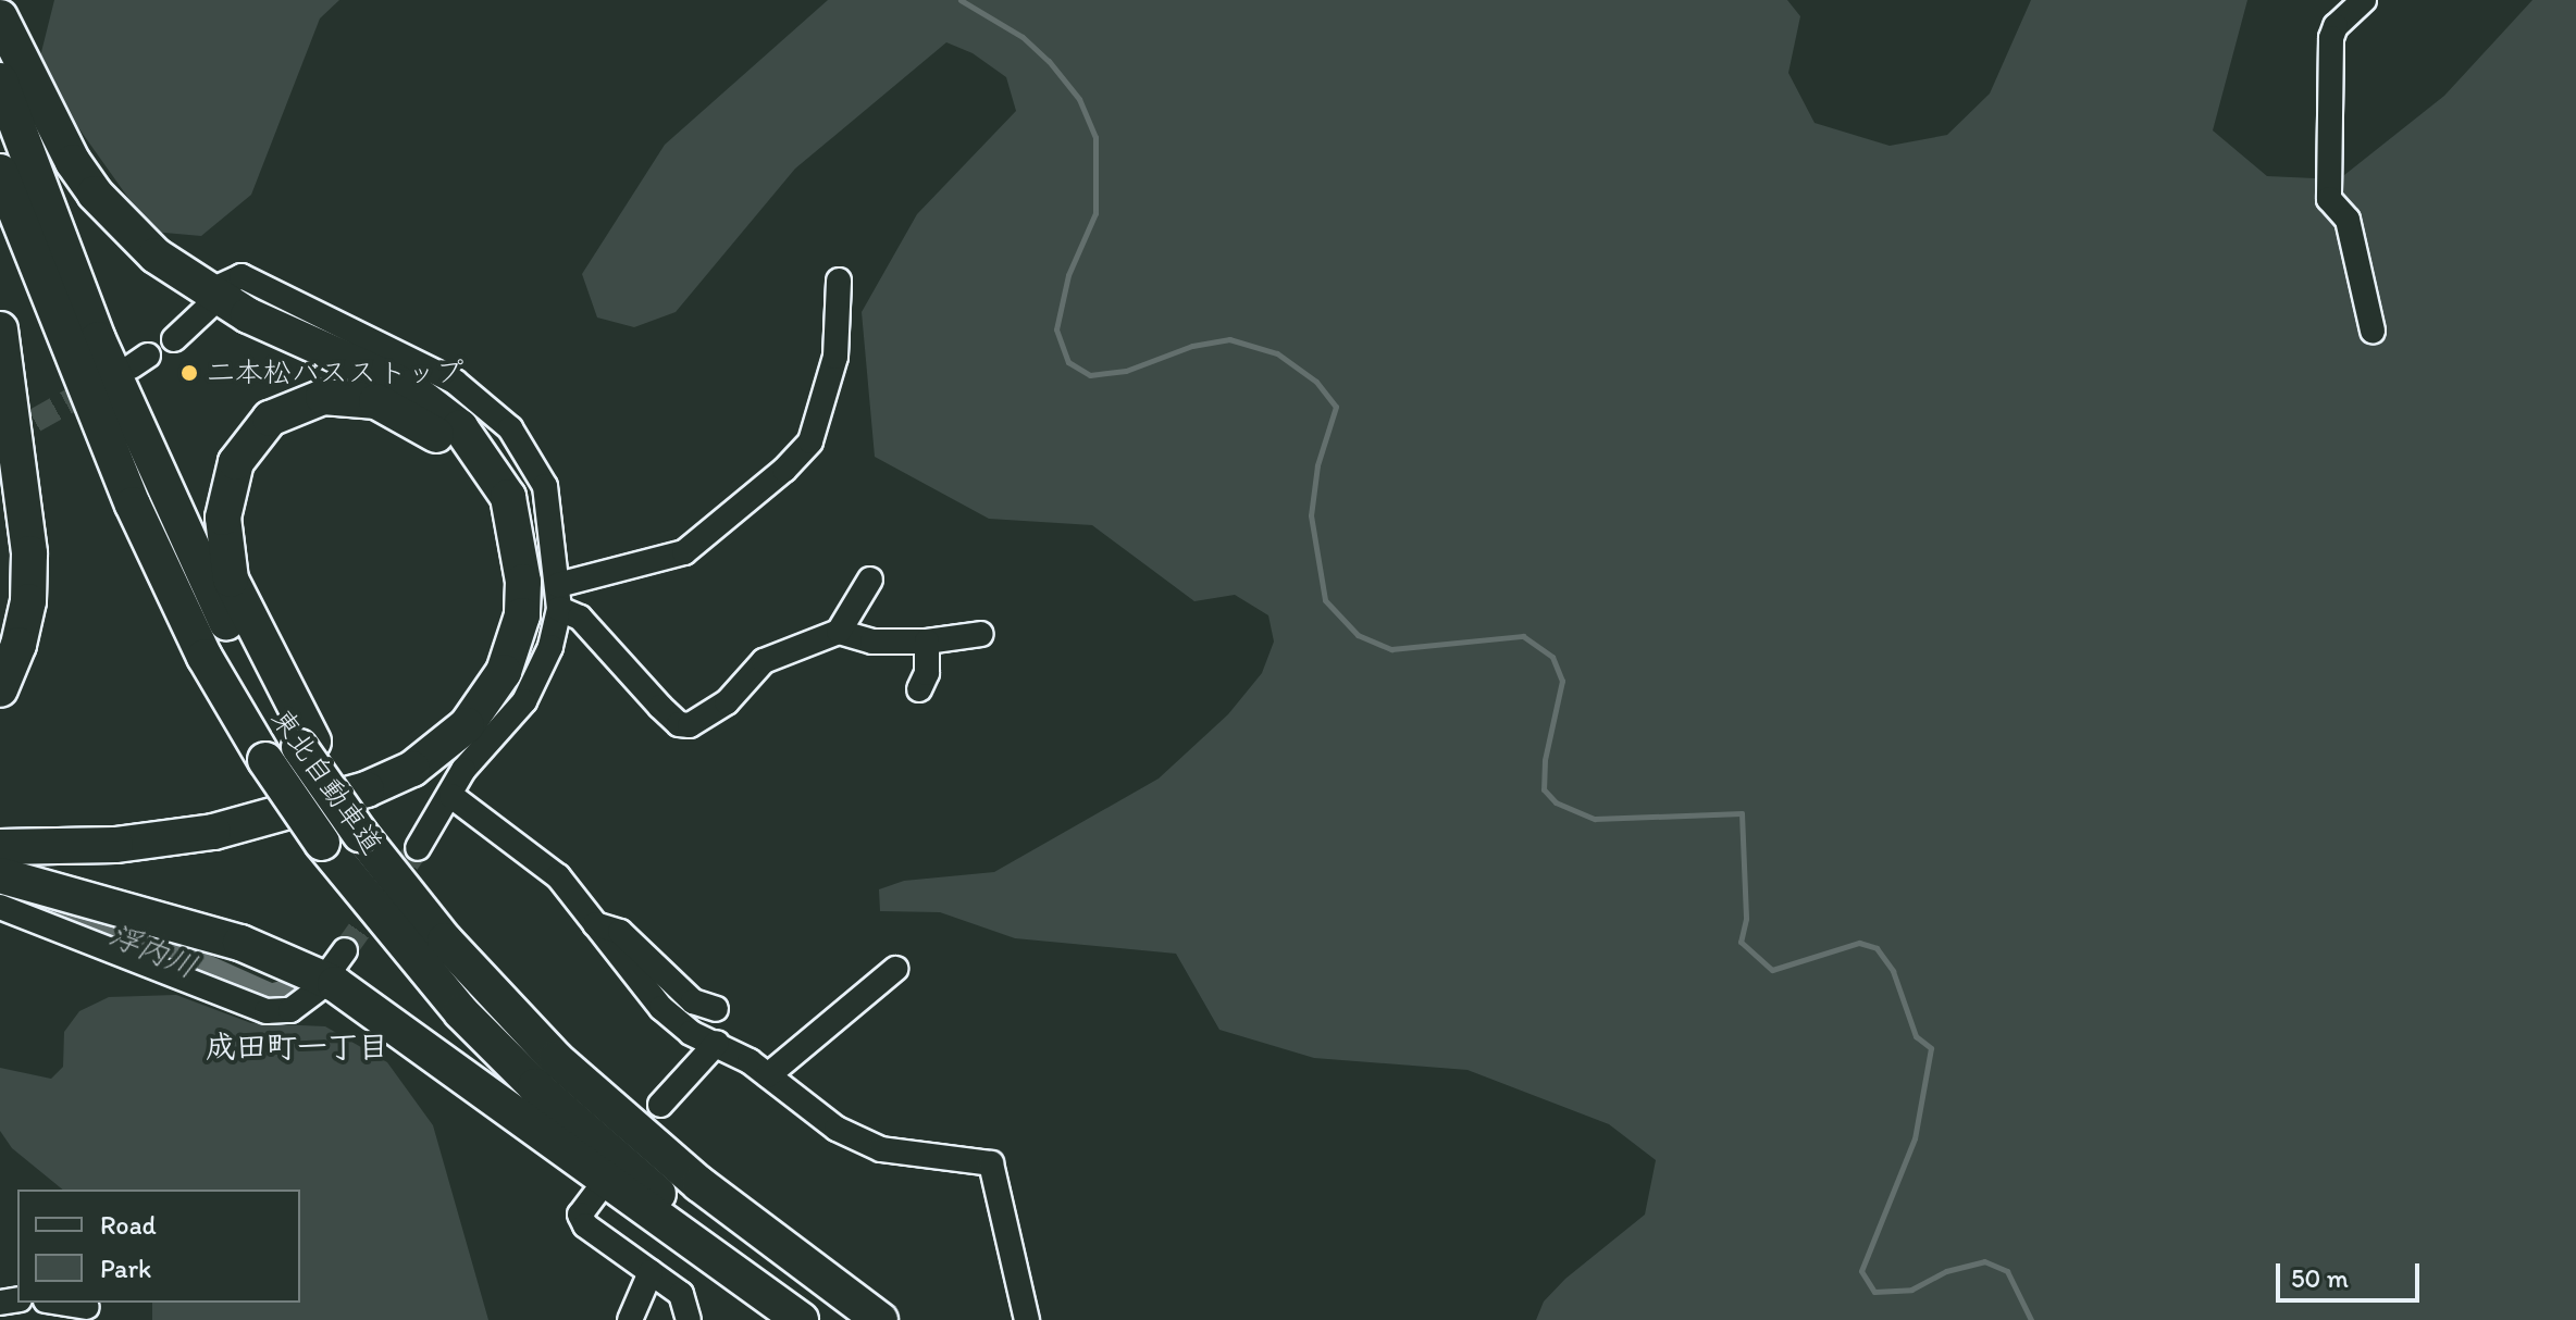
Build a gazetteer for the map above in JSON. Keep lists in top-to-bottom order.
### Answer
{
  "streets": {
    "highway": ["東北自動車道"]
  },
  "districts": ["成田町一丁目"],
  "water": ["浮内川"],
  "places": ["二本松バスストップ"],
  "legend": ["Road", "Park"],
  "scale_bar": "50 m"
}
